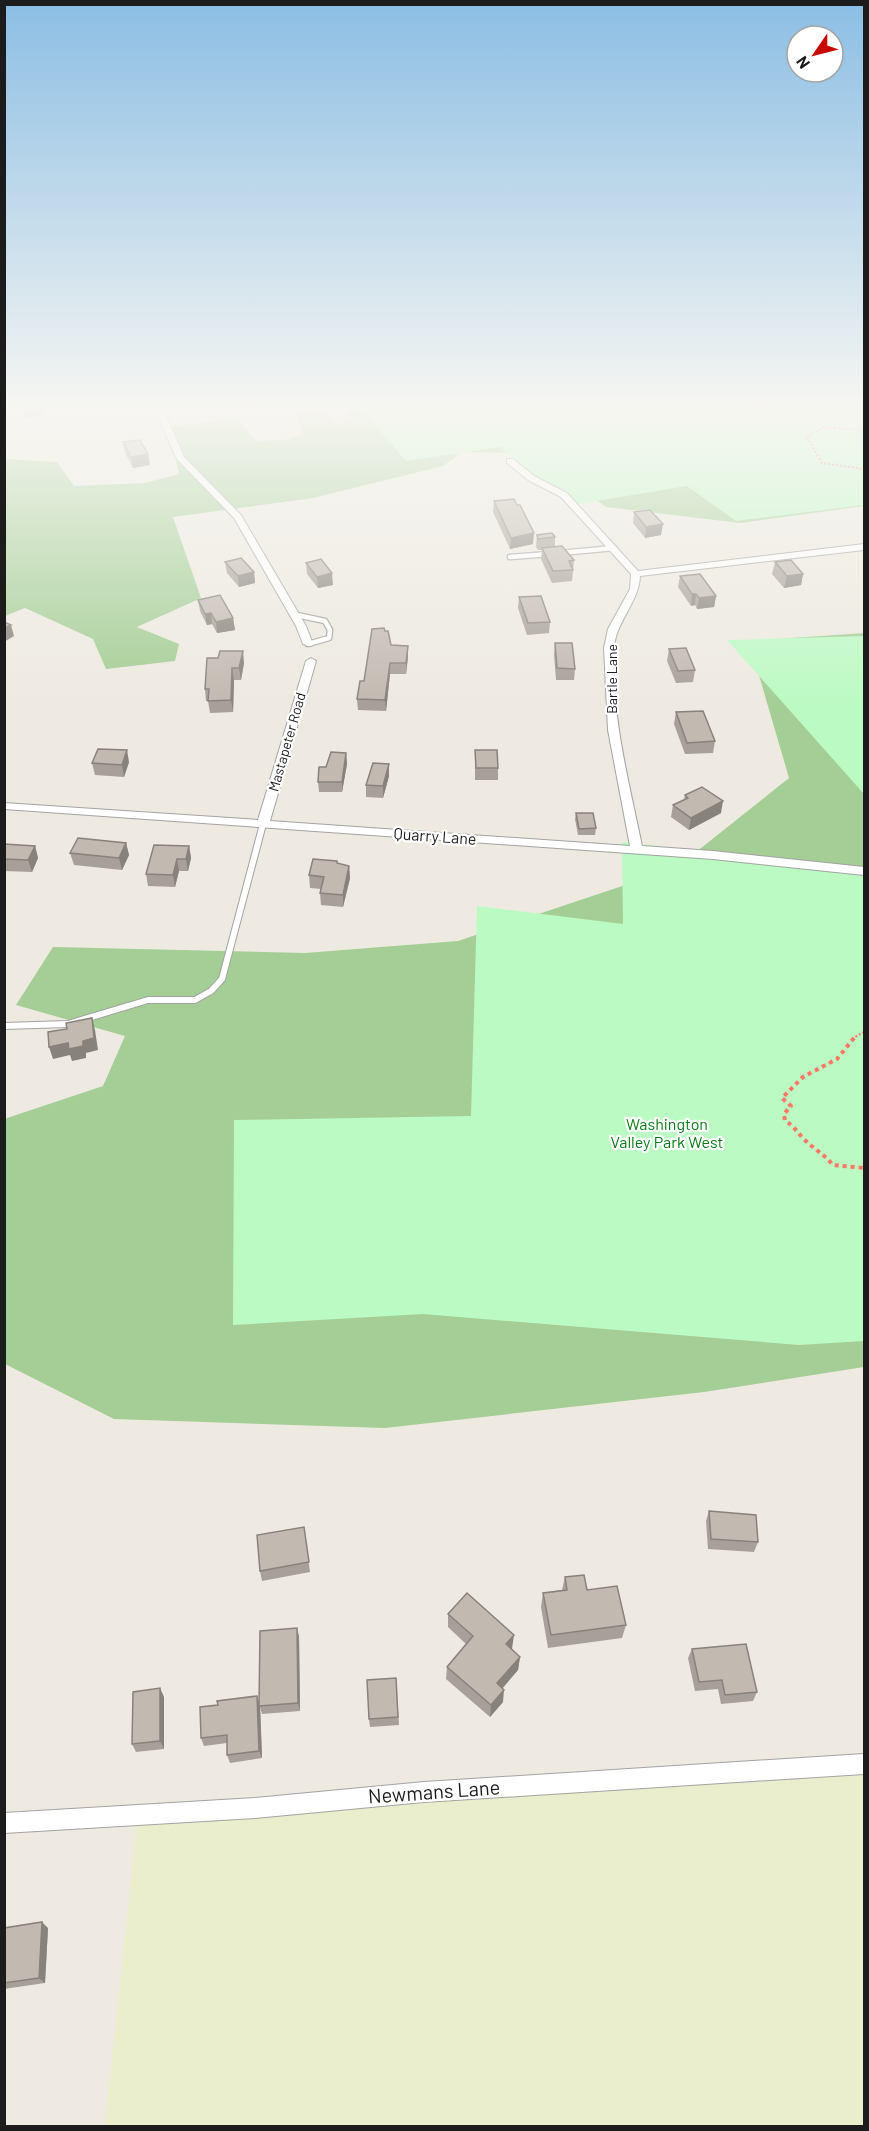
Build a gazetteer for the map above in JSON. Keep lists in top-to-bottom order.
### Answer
{
  "streets": {
    "street": [
      "Bartle Lane",
      "Mastapeter Road",
      "Quarry Lane",
      "Newmans Lane"
    ]
  },
  "crossings": [
    ["Bartle Lane", "Quarry Lane"],
    ["Mastapeter Road", "Quarry Lane"]
  ],
  "parks": ["Washington Valley Park West"],
  "north": "bottom left"
}
